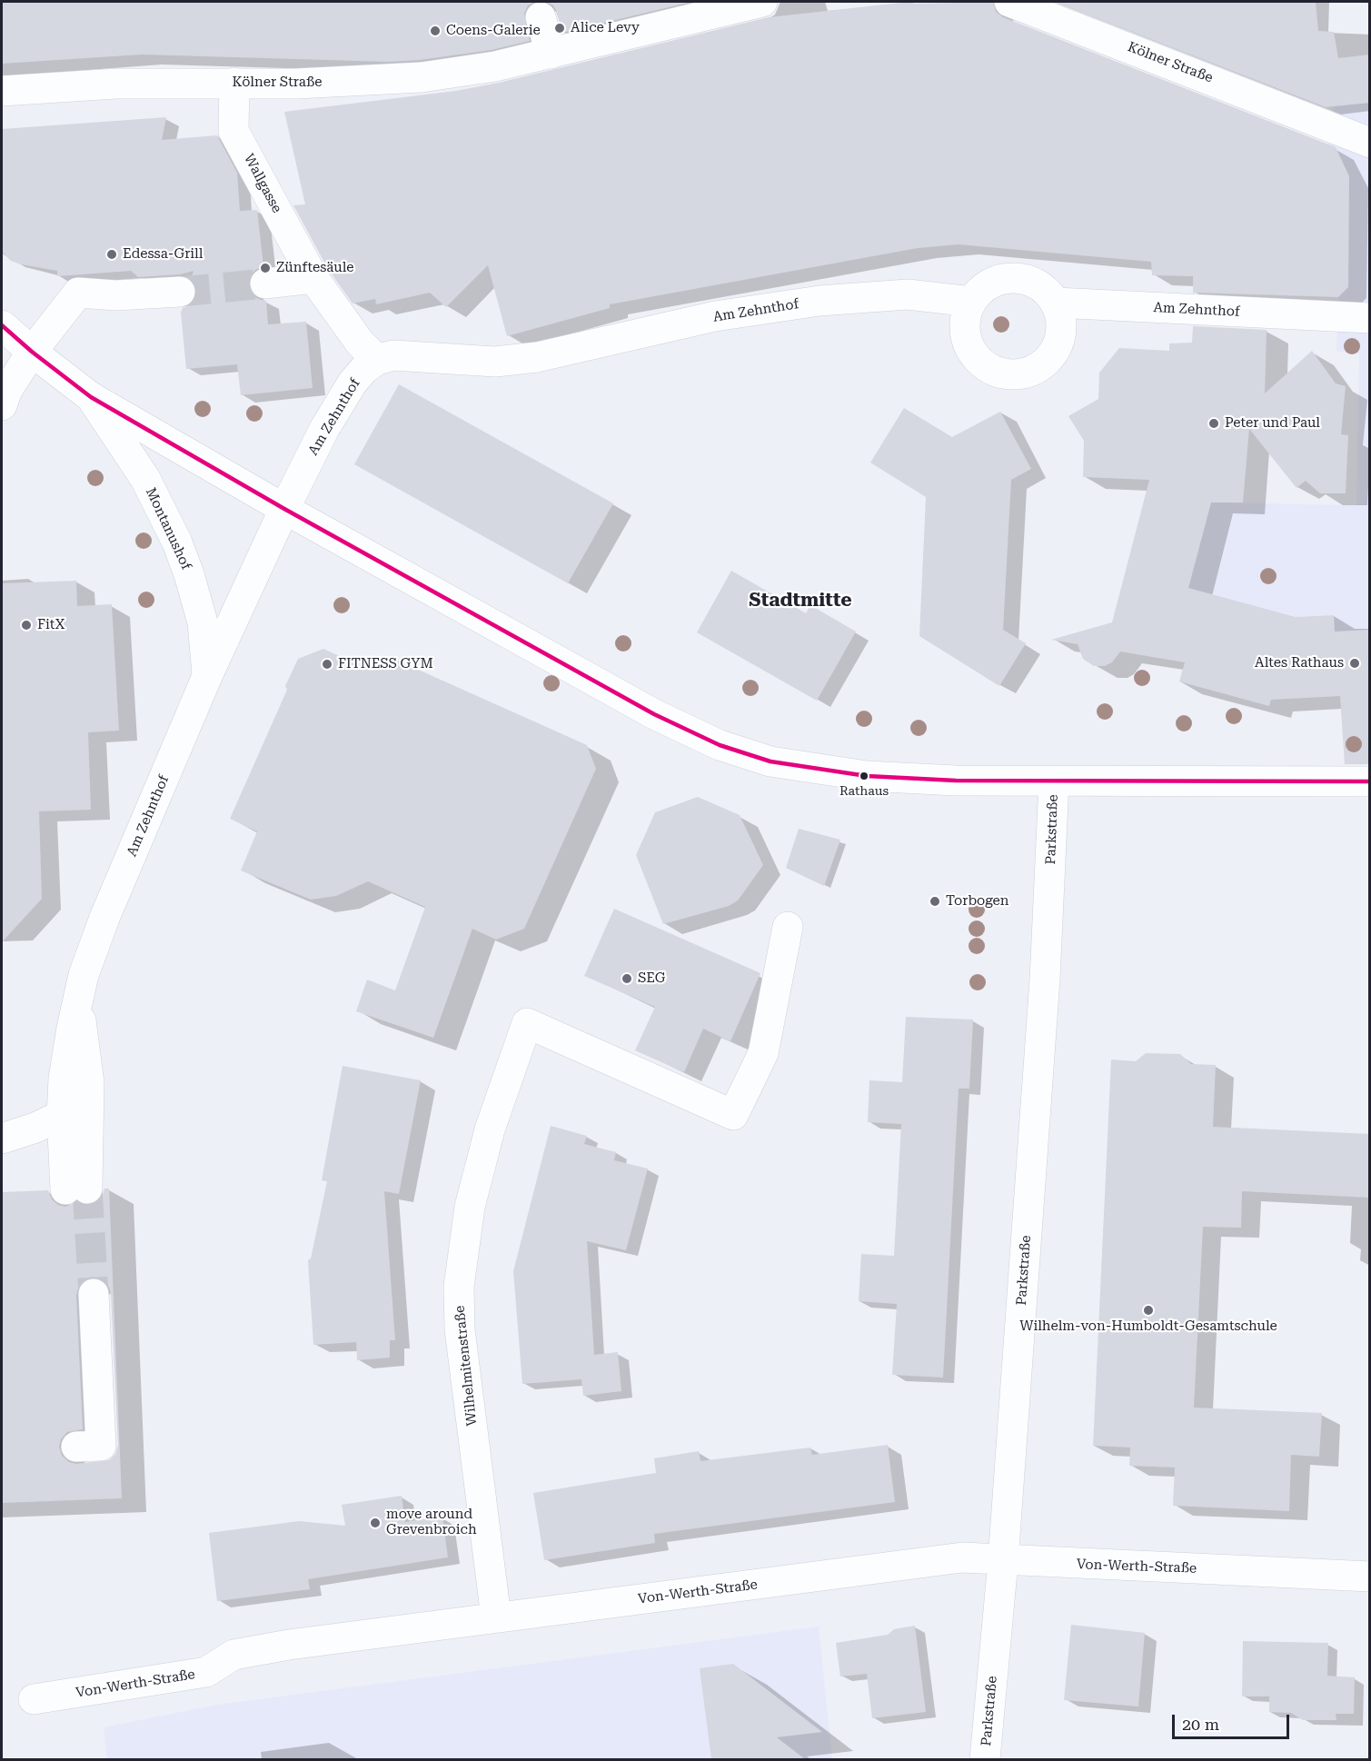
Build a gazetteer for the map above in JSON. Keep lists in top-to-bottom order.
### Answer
{
  "streets": {
    "street": [
      "Kölner Straße",
      "Wallgasse",
      "Am Zehnthof",
      "Montanushof",
      "Parkstraße",
      "Wilhelmitenstraße",
      "Von-Werth-Straße"
    ]
  },
  "crossings": [
    ["Kölner Straße", "Wallgasse"],
    ["Wallgasse", "Am Zehnthof"],
    ["Am Zehnthof", "Montanushof"],
    ["Parkstraße", "Von-Werth-Straße"],
    ["Wilhelmitenstraße", "Von-Werth-Straße"]
  ],
  "districts": ["Stadtmitte"],
  "places": [
    "Alice Levy",
    "Coens-Galerie",
    "Edessa-Grill",
    "Zünftesäule",
    "Peter und Paul",
    "FitX",
    "Altes Rathaus",
    "FITNESS GYM",
    "Rathaus",
    "Torbogen",
    "SEG",
    "Wilhelm-von-Humboldt-Gesamtschule",
    "move around Grevenbroich"
  ],
  "scale_bar": "20 m"
}
